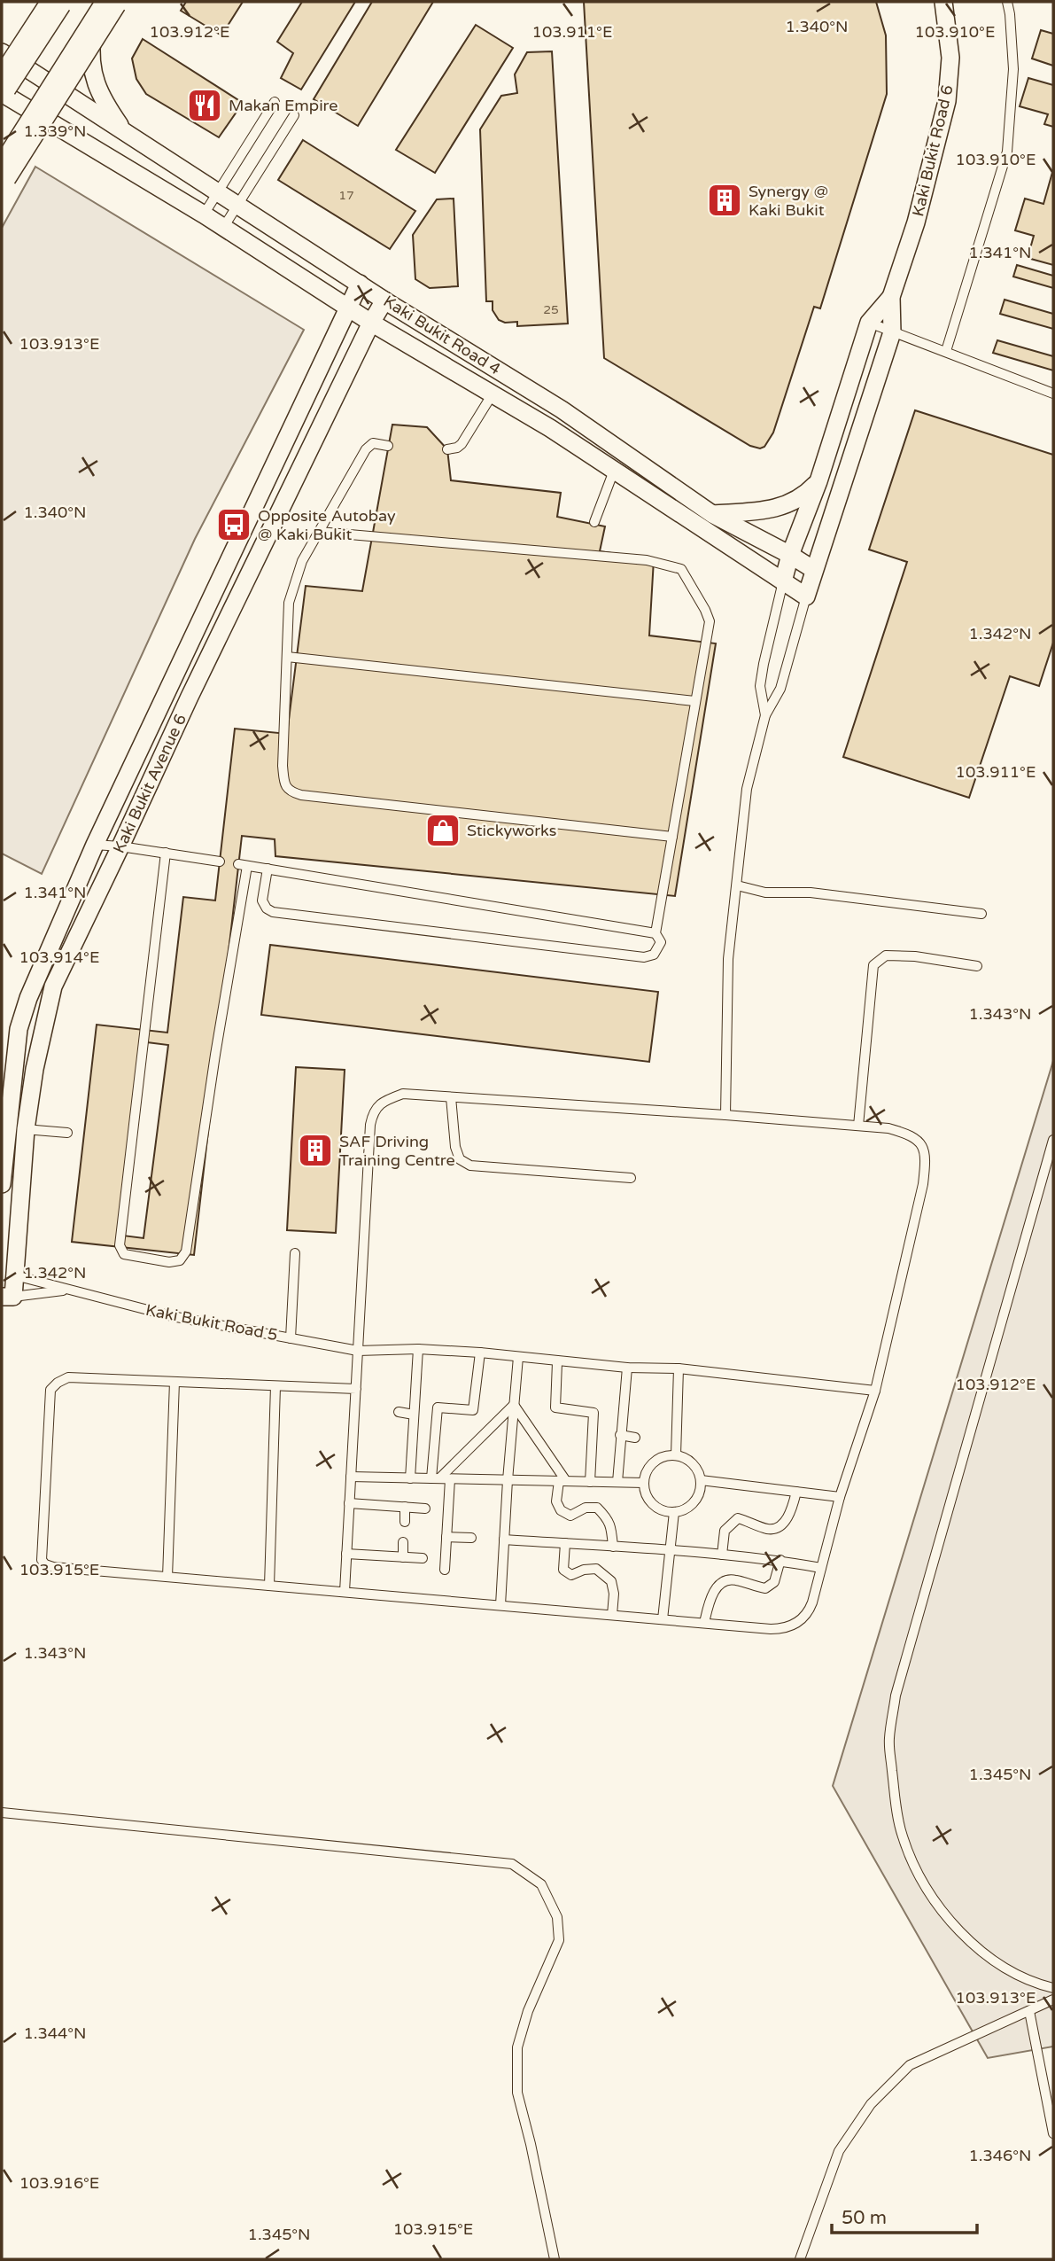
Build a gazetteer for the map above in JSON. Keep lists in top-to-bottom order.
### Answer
{
  "streets": {
    "street": ["Kaki Bukit Road 6", "Kaki Bukit Road 4", "Kaki Bukit Avenue 6"],
    "lane": ["Kaki Bukit Road 5"]
  },
  "crossings": [
    ["Kaki Bukit Road 6", "Kaki Bukit Road 4"],
    ["Kaki Bukit Road 4", "Kaki Bukit Avenue 6"],
    ["Kaki Bukit Avenue 6", "Kaki Bukit Road 5"]
  ],
  "places": {
    "restaurant": ["Makan Empire"],
    "building": ["Synergy @ Kaki Bukit", "SAF Driving Training Centre"],
    "bus stop": ["Opposite Autobay @ Kaki Bukit"],
    "shop": ["Stickyworks"]
  },
  "house_numbers": ["17", "25"],
  "scale_bar": "50 m",
  "coordinates": [
    "1.340°N",
    "103.912°E",
    "103.911°E",
    "103.910°E",
    "1.339°N",
    "1.341°N",
    "103.913°E",
    "1.342°N",
    "103.914°E",
    "1.343°N",
    "103.915°E",
    "1.345°N",
    "1.344°N",
    "1.346°N",
    "103.916°E"
  ]
}
